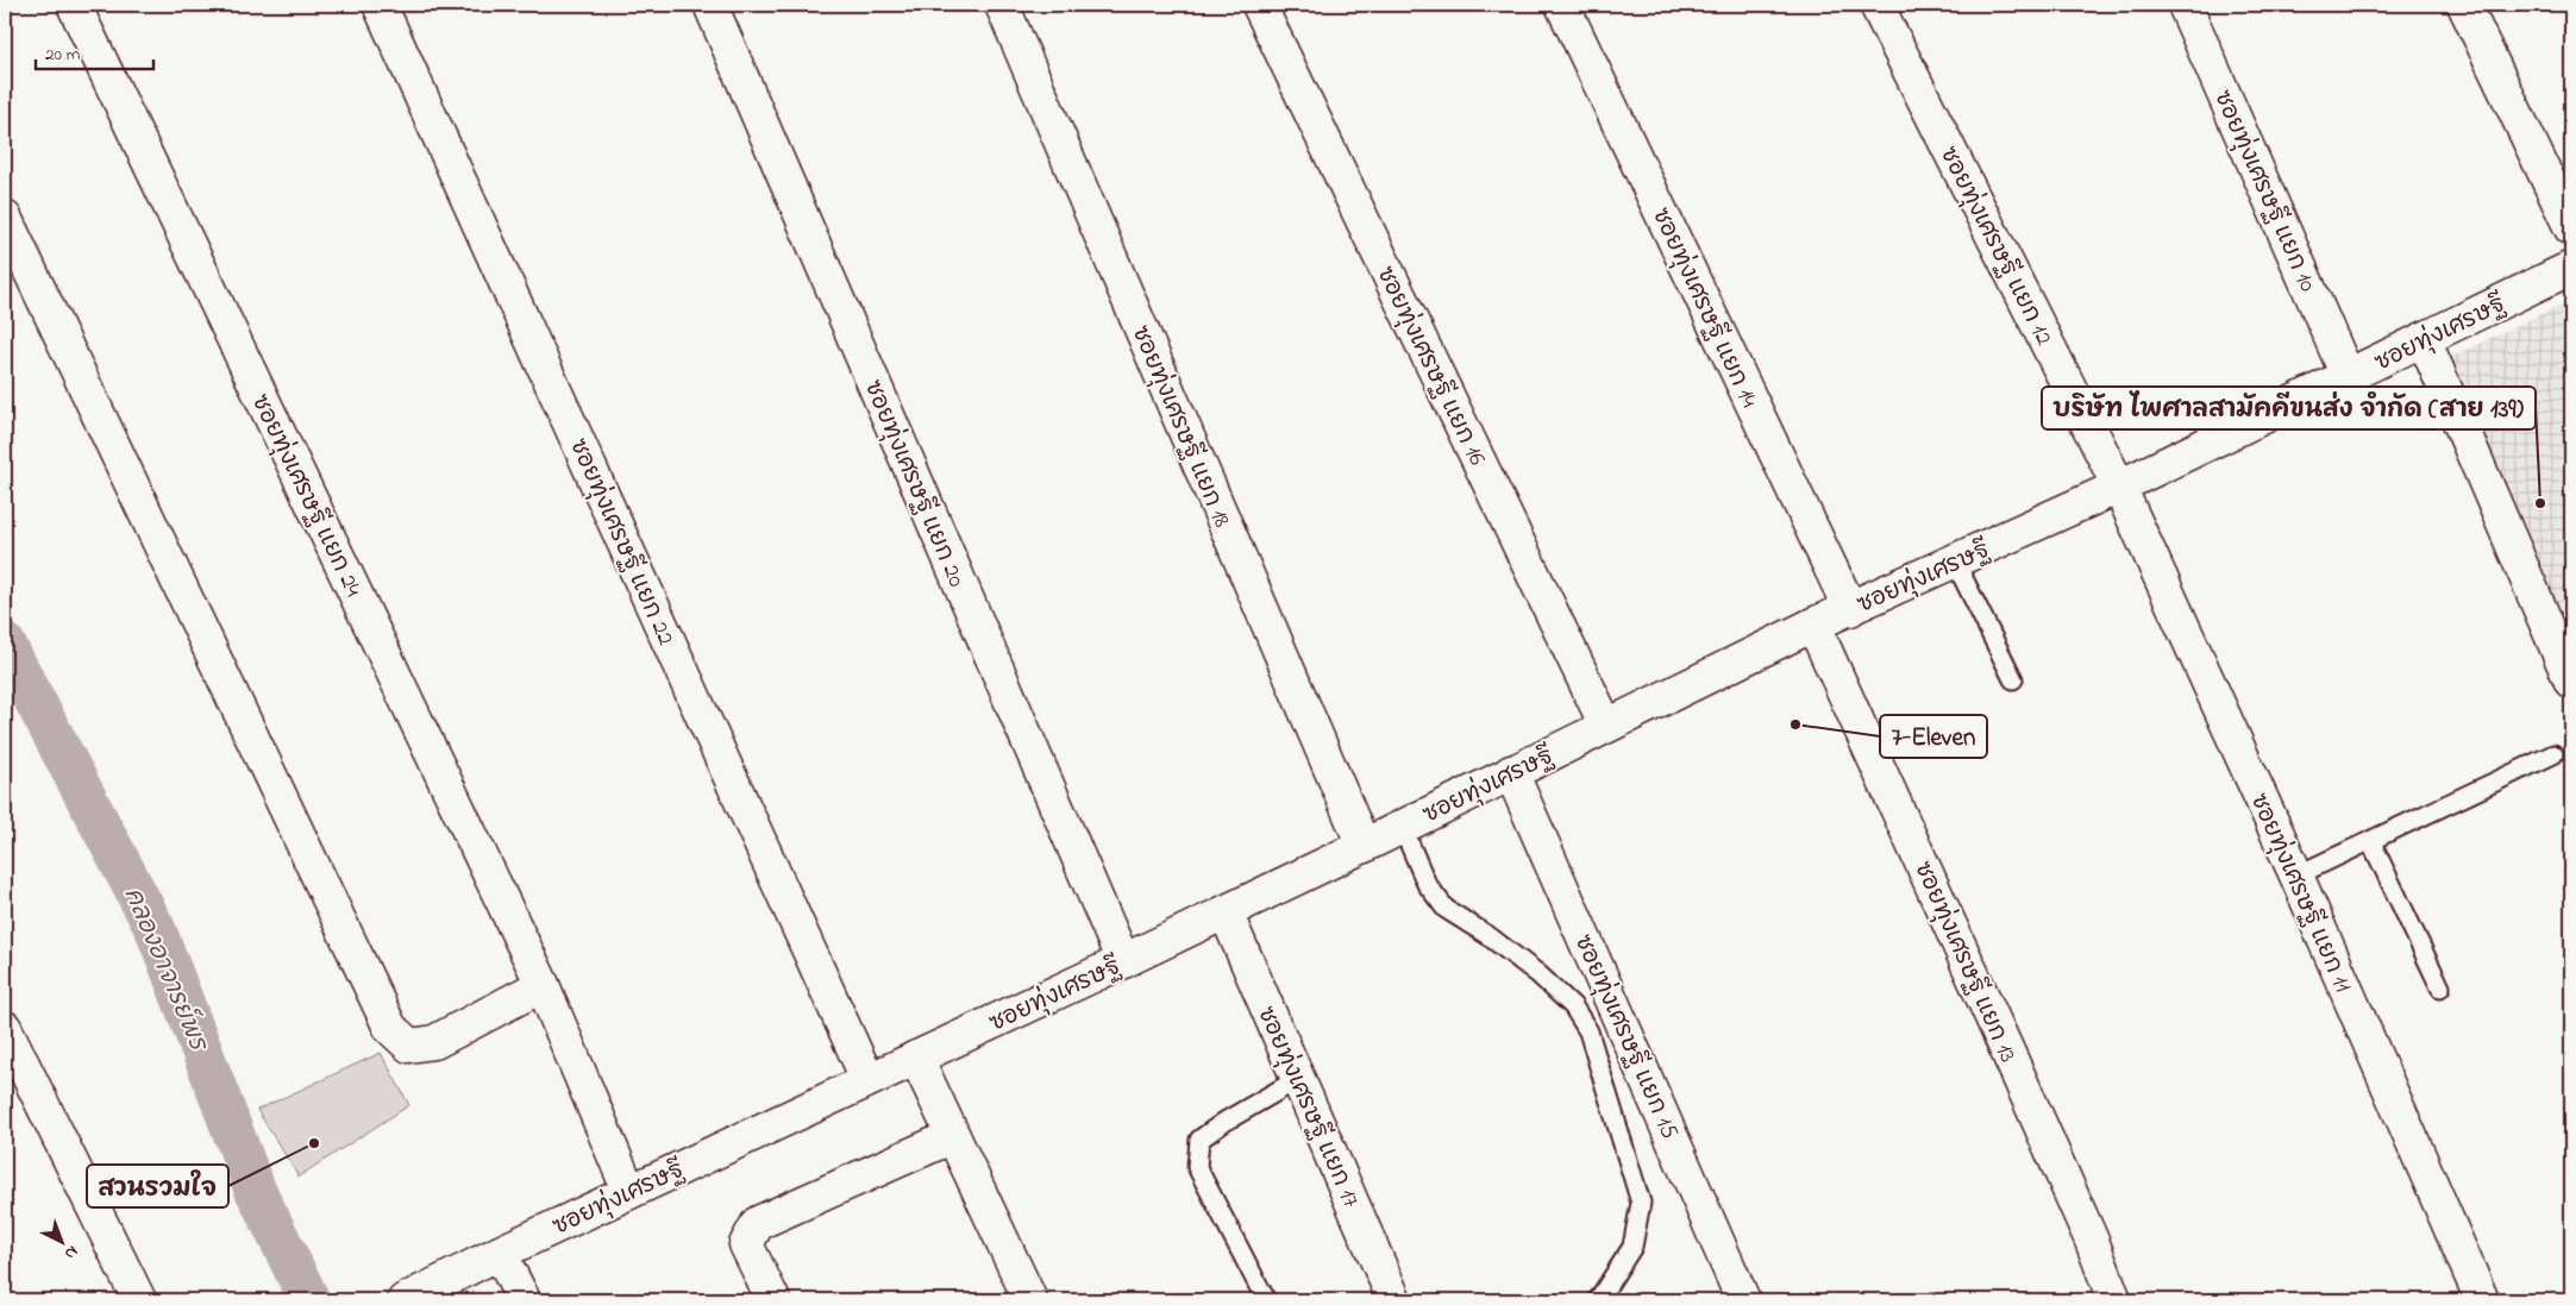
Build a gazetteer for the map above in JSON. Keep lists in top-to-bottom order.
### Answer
{
  "streets": {
    "street": [
      "ซอยทุ่งเศรษฐี แยก 10",
      "ซอยทุ่งเศรษฐี แยก 12",
      "ซอยทุ่งเศรษฐี แยก 14",
      "ซอยทุ่งเศรษฐี",
      "ซอยทุ่งเศรษฐี แยก 16",
      "ซอยทุ่งเศรษฐี แยก 18",
      "ซอยทุ่งเศรษฐี แยก 20",
      "ซอยทุ่งเศรษฐี แยก 24",
      "ซอยทุ่งเศรษฐี แยก 22",
      "ซอยทุ่งเศรษฐี แยก 11",
      "ซอยทุ่งเศรษฐี แยก 13",
      "ซอยทุ่งเศรษฐี แยก 15",
      "ซอยทุ่งเศรษฐี แยก 17"
    ]
  },
  "crossings": [
    ["ซอยทุ่งเศรษฐี แยก 10", "ซอยทุ่งเศรษฐี"],
    ["ซอยทุ่งเศรษฐี แยก 12", "ซอยทุ่งเศรษฐี"],
    ["ซอยทุ่งเศรษฐี แยก 12", "ซอยทุ่งเศรษฐี แยก 11"],
    ["ซอยทุ่งเศรษฐี แยก 14", "ซอยทุ่งเศรษฐี"],
    ["ซอยทุ่งเศรษฐี", "ซอยทุ่งเศรษฐี แยก 16"],
    ["ซอยทุ่งเศรษฐี", "ซอยทุ่งเศรษฐี แยก 18"],
    ["ซอยทุ่งเศรษฐี", "ซอยทุ่งเศรษฐี แยก 20"],
    ["ซอยทุ่งเศรษฐี", "ซอยทุ่งเศรษฐี แยก 24"],
    ["ซอยทุ่งเศรษฐี", "ซอยทุ่งเศรษฐี แยก 22"],
    ["ซอยทุ่งเศรษฐี", "ซอยทุ่งเศรษฐี แยก 11"],
    ["ซอยทุ่งเศรษฐี", "ซอยทุ่งเศรษฐี แยก 13"],
    ["ซอยทุ่งเศรษฐี", "ซอยทุ่งเศรษฐี แยก 15"],
    ["ซอยทุ่งเศรษฐี", "ซอยทุ่งเศรษฐี แยก 17"]
  ],
  "water": ["คลองอาจารย์พร"],
  "places": ["บริษัท ไพศาลสามัคคีขนส่ง จำกัด (สาย 139)", "7-Eleven", "สวนรวมใจ"],
  "scale_bar": "20 m",
  "north": "bottom right"
}
